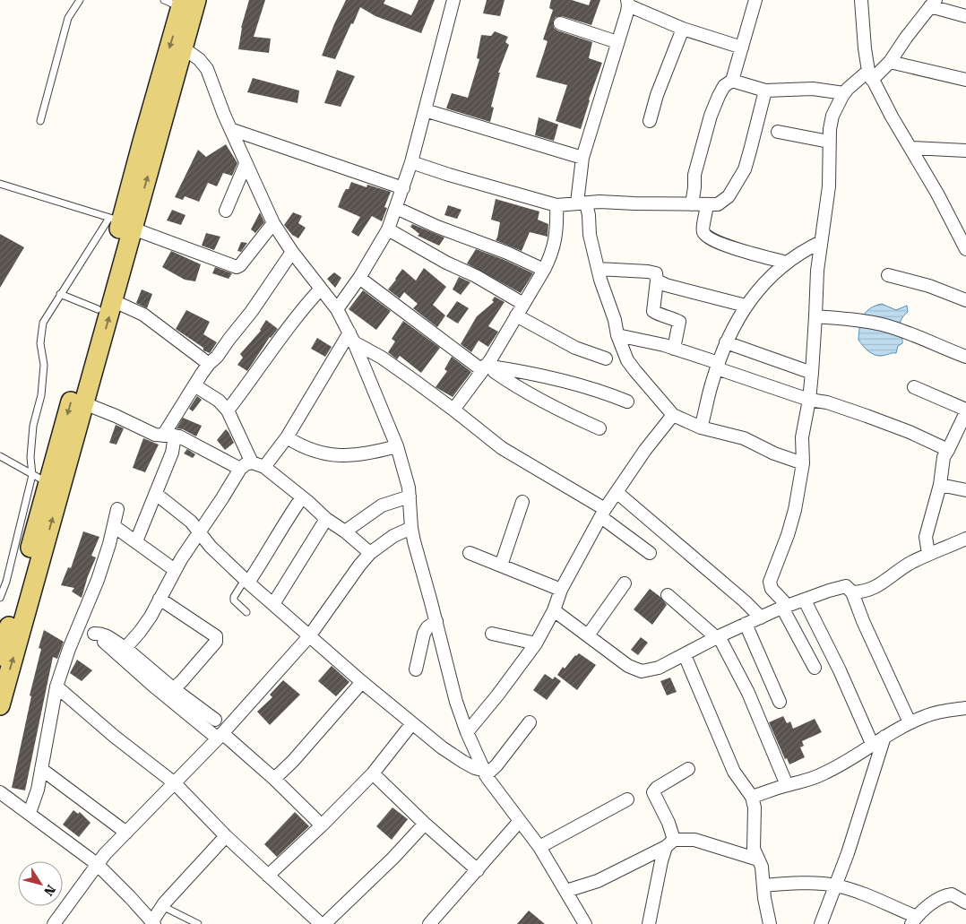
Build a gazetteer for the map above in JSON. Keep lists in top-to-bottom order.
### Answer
{
  "north": "bottom right"
}
